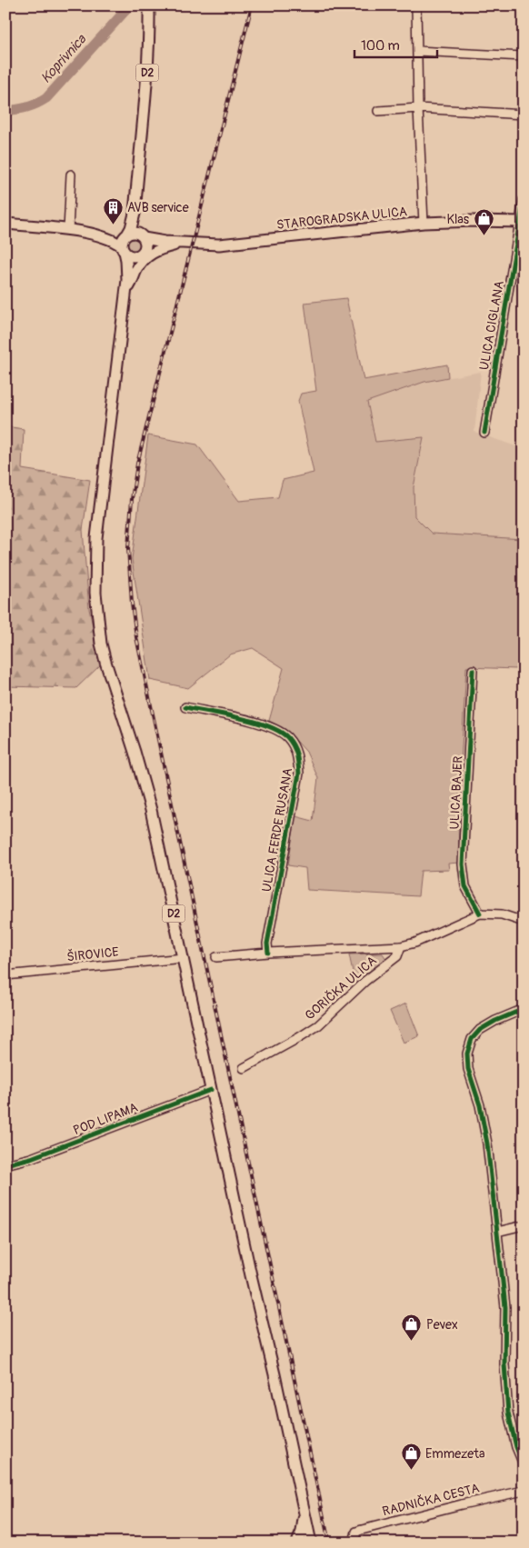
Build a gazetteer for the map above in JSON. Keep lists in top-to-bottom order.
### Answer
{
  "streets": {
    "main road": ["D2", "STAROGRADSKA ULICA"],
    "street": [
      "ULICA CIGLANA",
      "ULICA BAJER",
      "ULICA FERDE RUSANA",
      "ŠIROVICE",
      "GORIČKA ULICA",
      "POD LIPAMA",
      "RADNIČKA CESTA"
    ]
  },
  "crossings": [
    ["D2", "STAROGRADSKA ULICA"],
    ["D2", "ŠIROVICE"],
    ["D2", "POD LIPAMA"],
    ["STAROGRADSKA ULICA", "ULICA CIGLANA"],
    ["ULICA BAJER", "GORIČKA ULICA"],
    ["ULICA FERDE RUSANA", "GORIČKA ULICA"]
  ],
  "water": ["Koprivnica"],
  "places": {
    "building": ["AVB service"],
    "shop": ["Klas", "Pevex", "Emmezeta"]
  },
  "scale_bar": "100 m"
}
